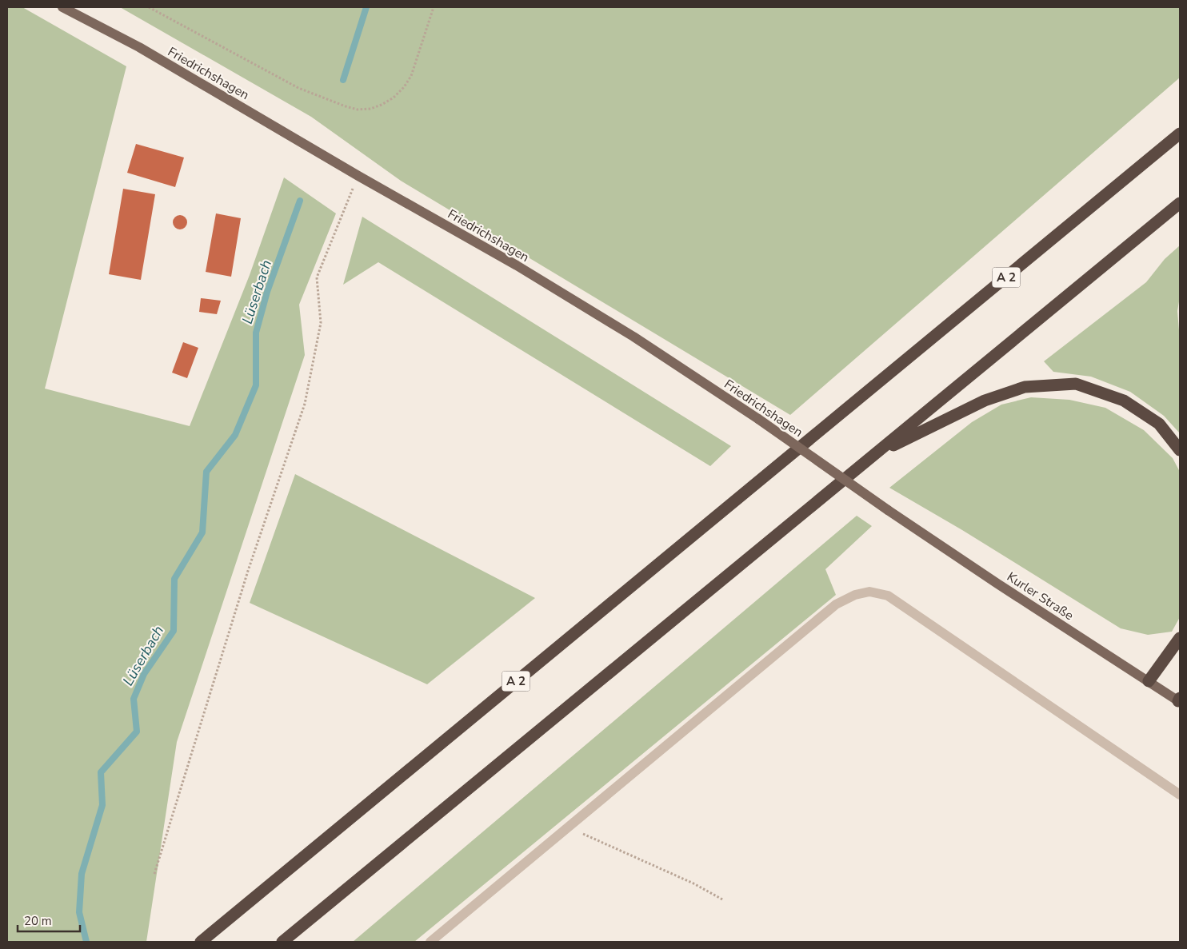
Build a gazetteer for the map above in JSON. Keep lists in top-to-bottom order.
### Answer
{
  "streets": {
    "highway": ["A 2"],
    "main road": ["Friedrichshagen", "Kurler Straße"]
  },
  "crossings": [
    ["Friedrichshagen", "Kurler Straße"]
  ],
  "water": ["Lüserbach"],
  "scale_bar": "20 m"
}
